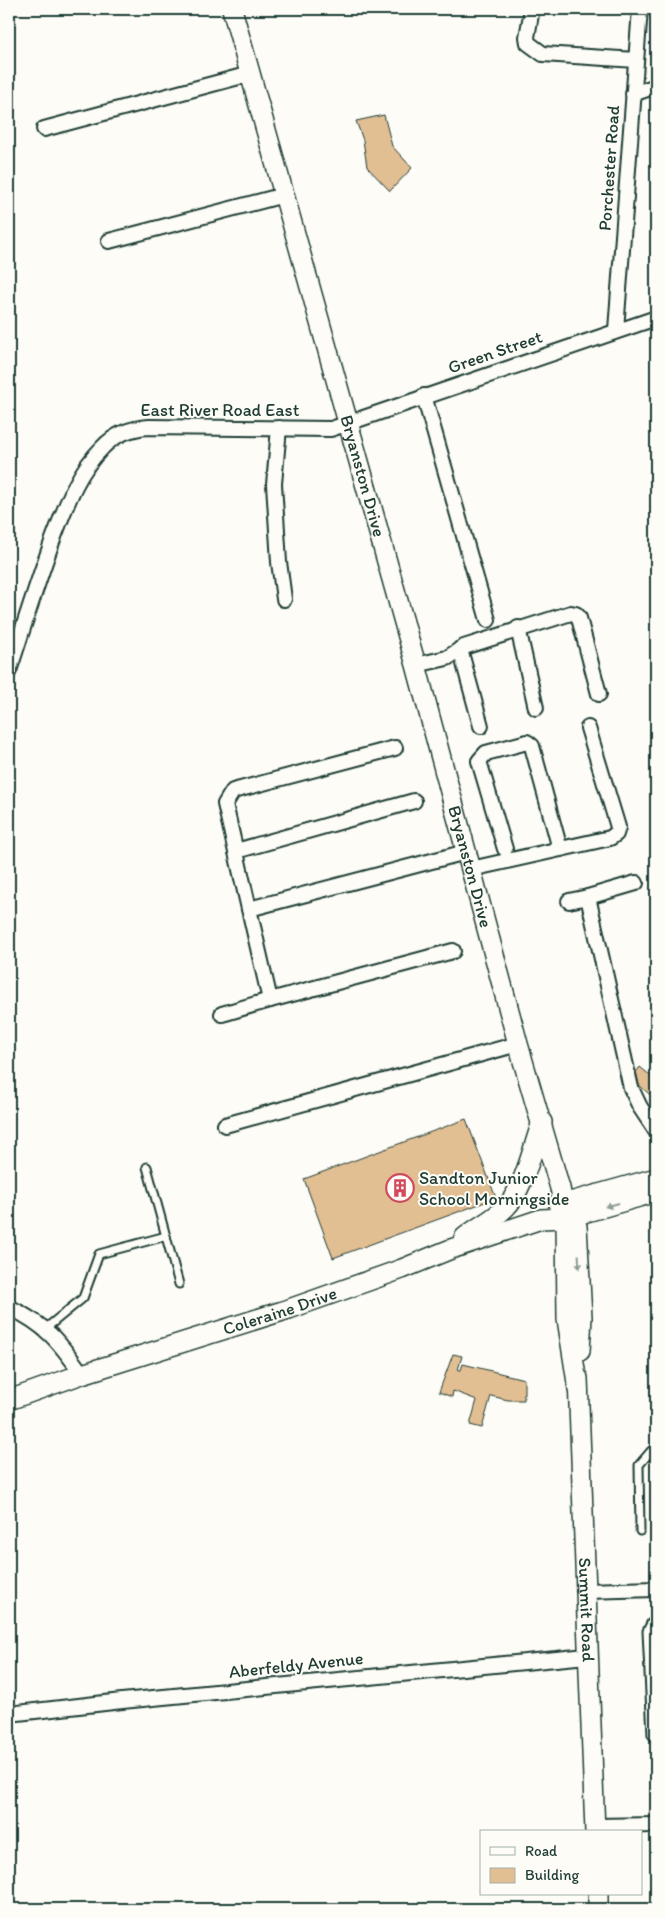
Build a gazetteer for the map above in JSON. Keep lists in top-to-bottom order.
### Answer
{
  "streets": {
    "main road": ["Bryanston Drive", "Coleraine Drive", "Summit Road"],
    "street": [
      "Porchester Road",
      "Green Street",
      "East River Road East",
      "Aberfeldy Avenue"
    ]
  },
  "crossings": [
    ["Porchester Road", "Green Street"],
    ["Green Street", "East River Road East"],
    ["Green Street", "Bryanston Drive"],
    ["East River Road East", "Bryanston Drive"],
    ["Bryanston Drive", "Coleraine Drive"],
    ["Bryanston Drive", "Summit Road"],
    ["Coleraine Drive", "Summit Road"],
    ["Summit Road", "Aberfeldy Avenue"]
  ],
  "places": {
    "building": ["Sandton Junior School Morningside"]
  },
  "legend": ["Road", "Building"]
}
